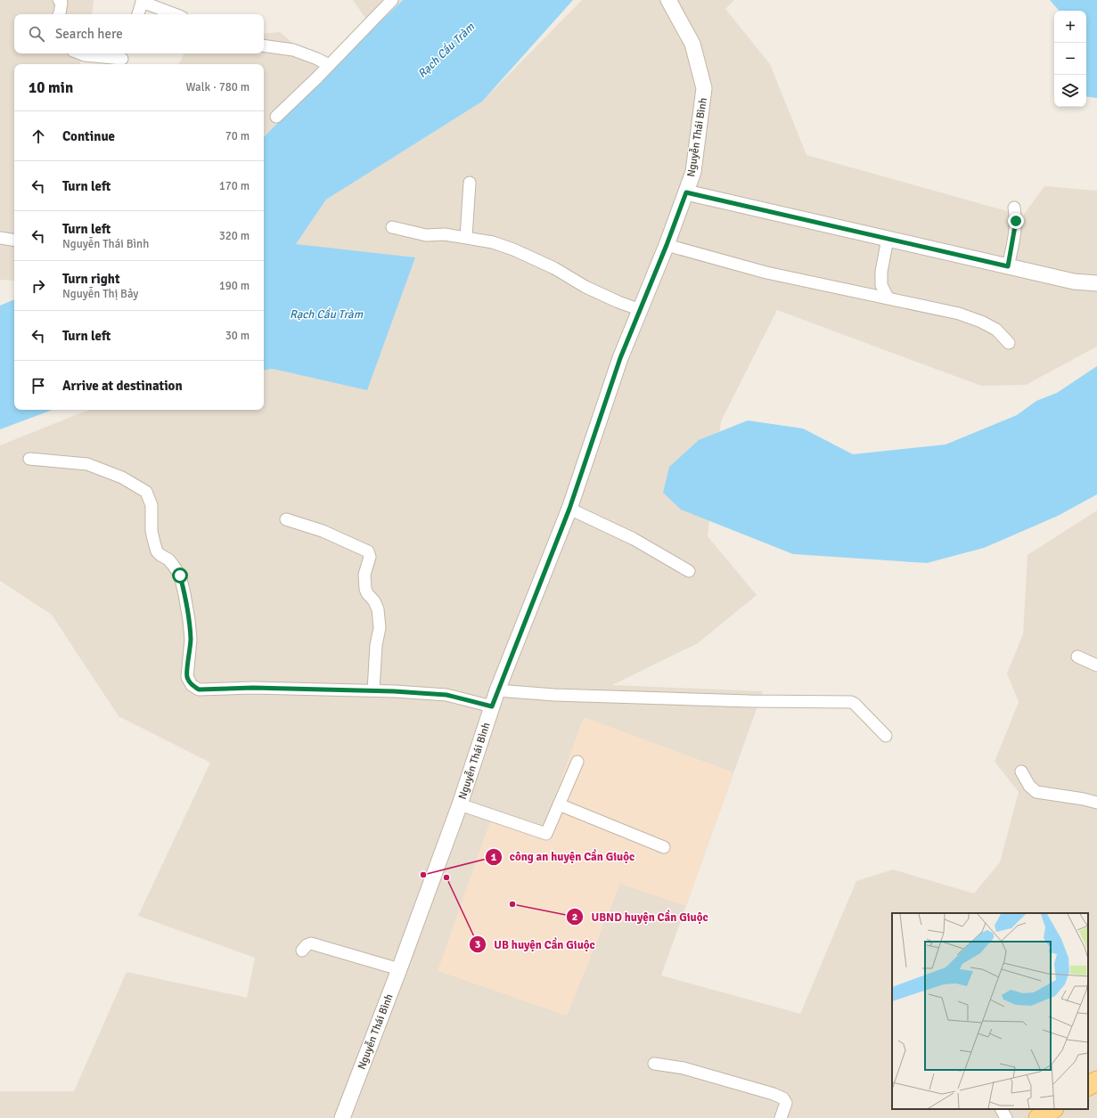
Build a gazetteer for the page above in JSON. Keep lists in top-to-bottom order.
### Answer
{
  "streets": {
    "street": ["Nguyễn Thái Bình"]
  },
  "water": ["Rạch Cầu Tràm"],
  "places": ["công an huyện Cần Giuộc", "UB huyện Cần Giuộc", "UBND huyện Cần Giuộc"],
  "page": {
    "map_buttons": ["+", "−"],
    "search": "Search here",
    "heading": ["10 min", "Walk · 780 m"],
    "list": [
      ["Continue", "70 m"],
      ["Turn left", "170 m"],
      ["Turn left", "Nguyễn Thái Bình", "320 m"],
      ["Turn right", "Nguyễn Thị Bảy", "190 m"],
      ["Turn left", "30 m"],
      "Arrive at destination"
    ]
  }
}
